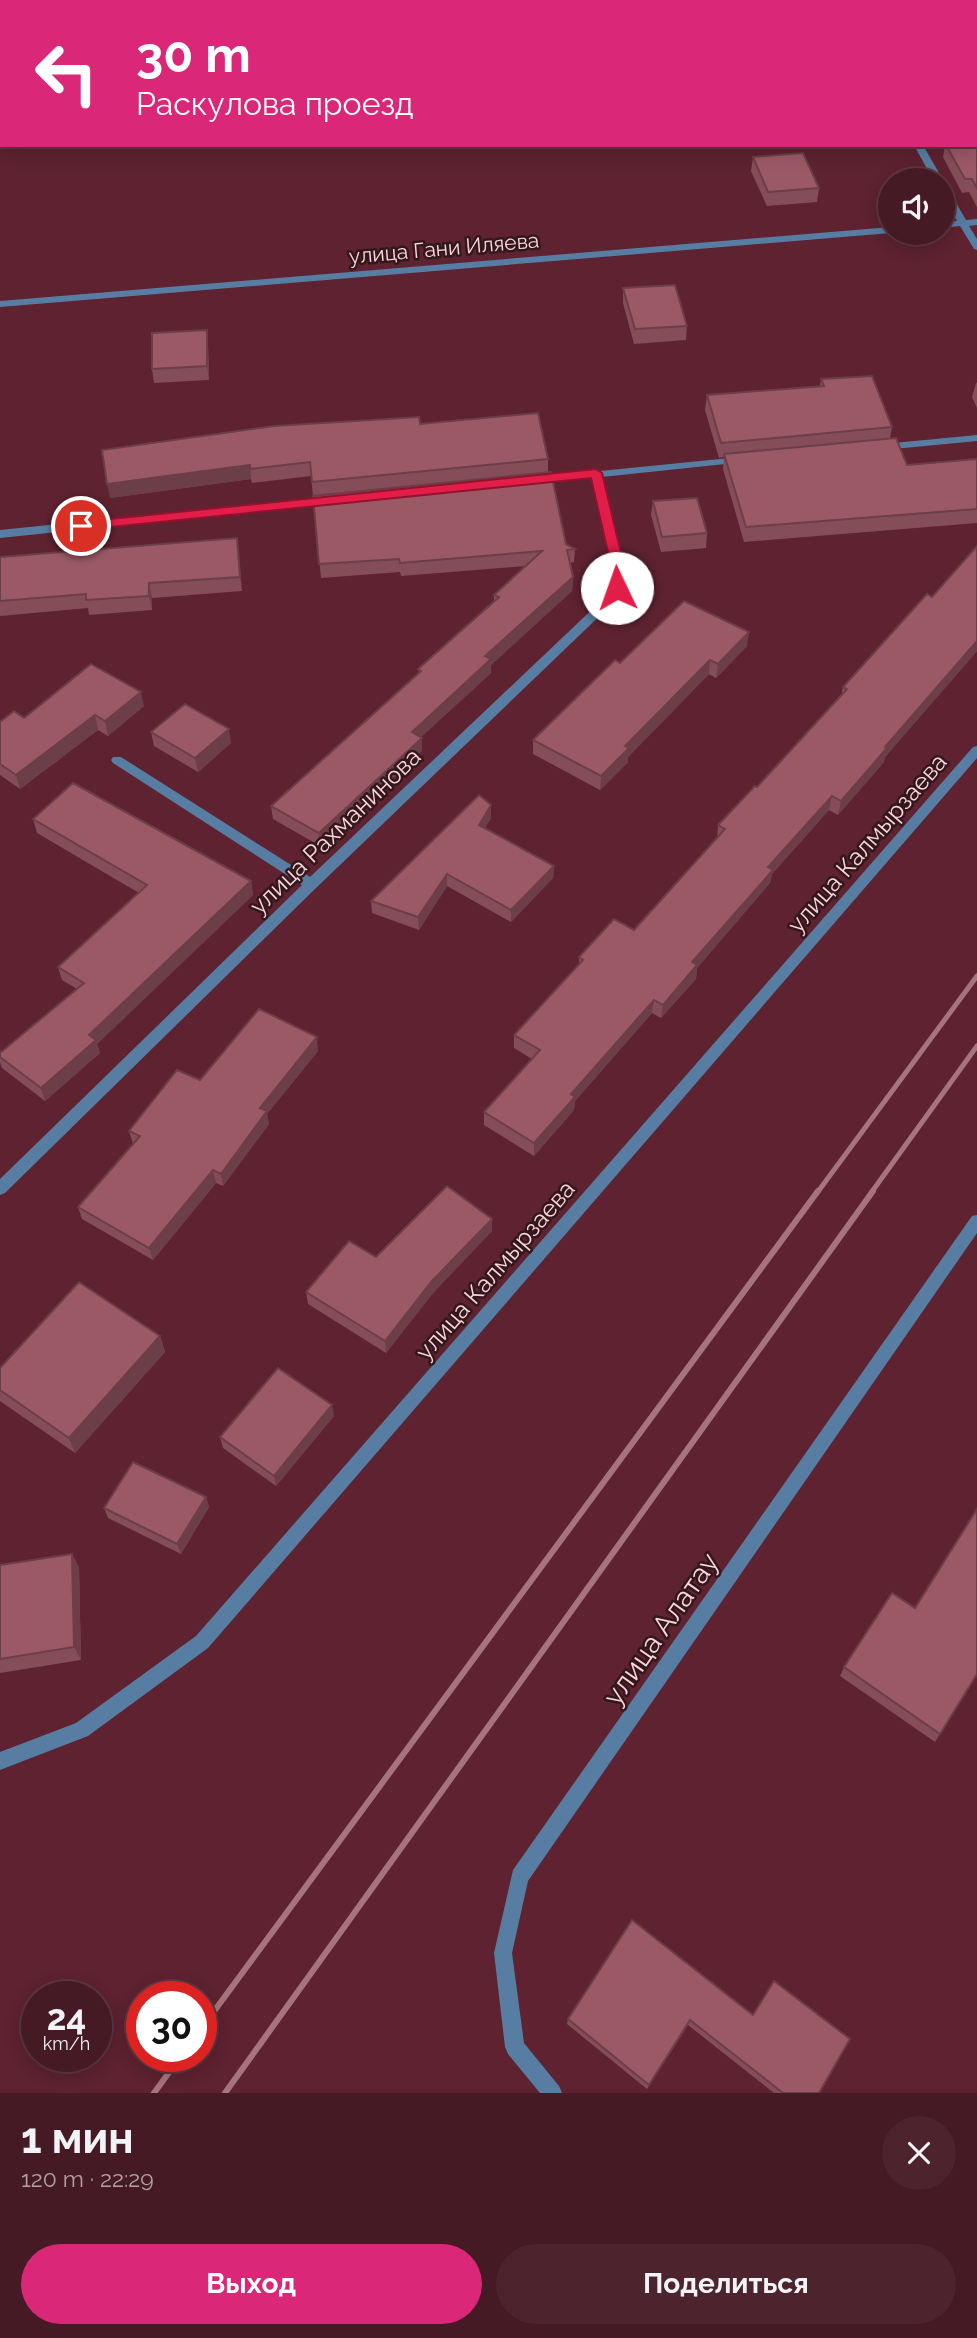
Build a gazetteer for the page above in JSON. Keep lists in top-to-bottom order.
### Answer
{
  "streets": {
    "street": [
      "улица Гани Иляева",
      "улица Рахманинова",
      "улица Калмырзаева",
      "улица Алатау"
    ]
  },
  "page": {
    "turn": ["30 m", "Раскулова проезд"],
    "speed": "24 km/h",
    "limit": "30",
    "heading": ["1 мин", "120 m · 22:29"],
    "buttons": ["Выход", "Поделиться"]
  }
}
